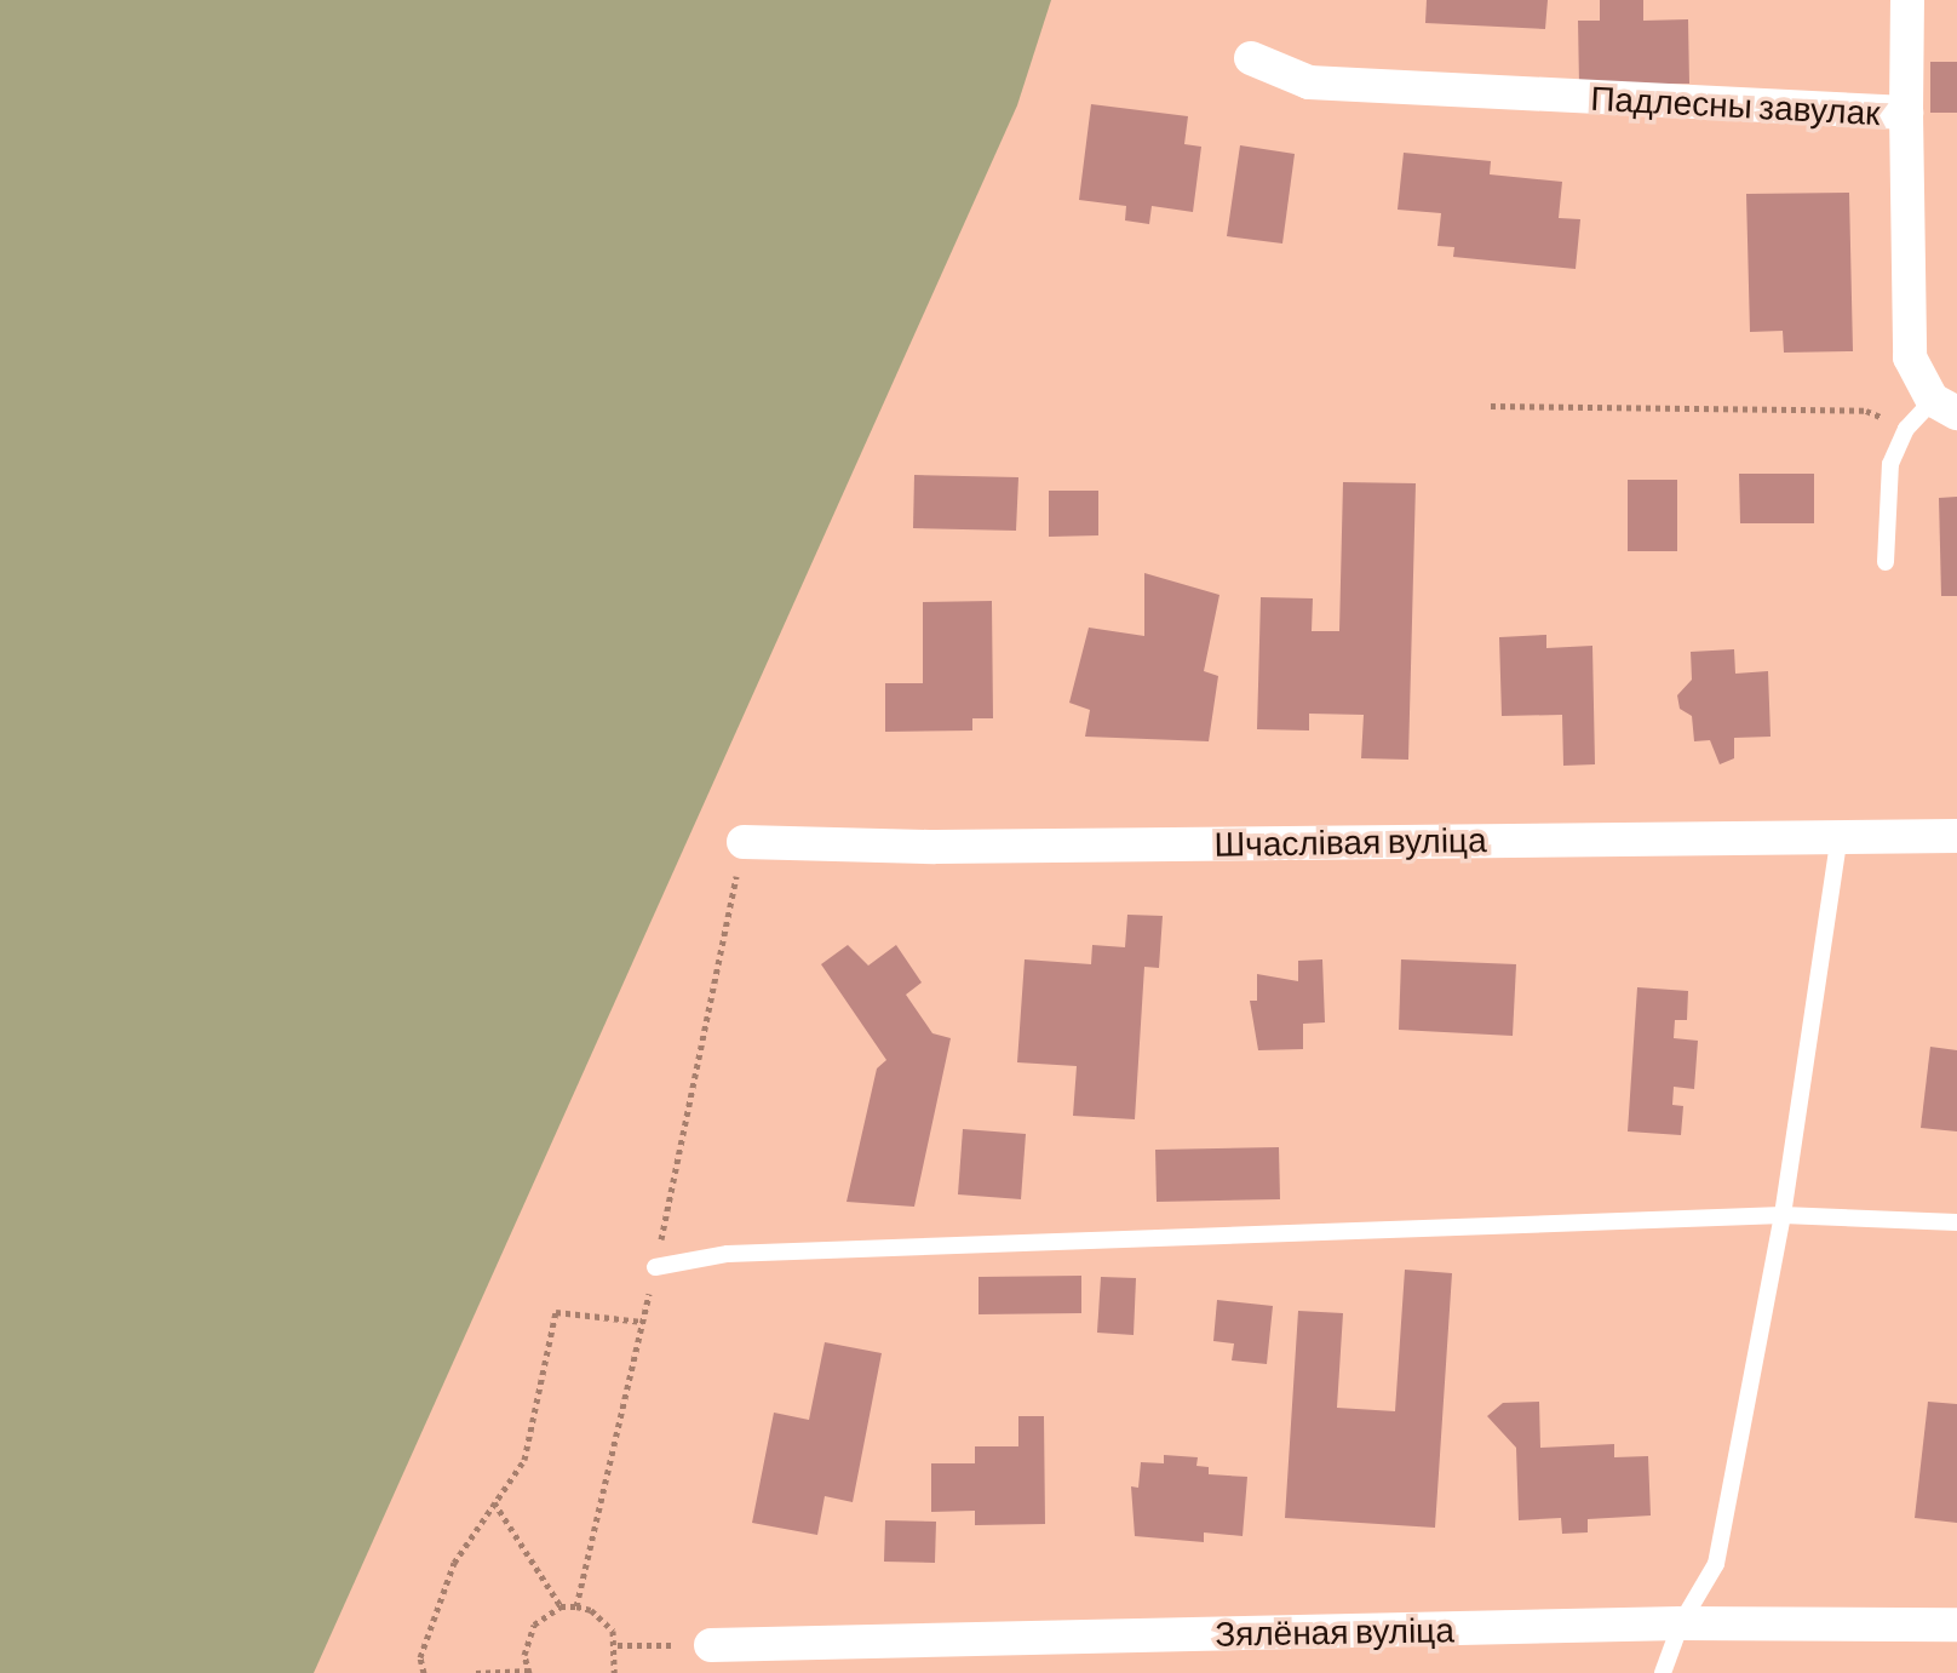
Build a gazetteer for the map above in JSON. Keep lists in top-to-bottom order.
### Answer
{
  "streets": {
    "street": ["Падлесны завулак", "Шчаслівая вуліца", "Зялёная вуліца"]
  }
}
